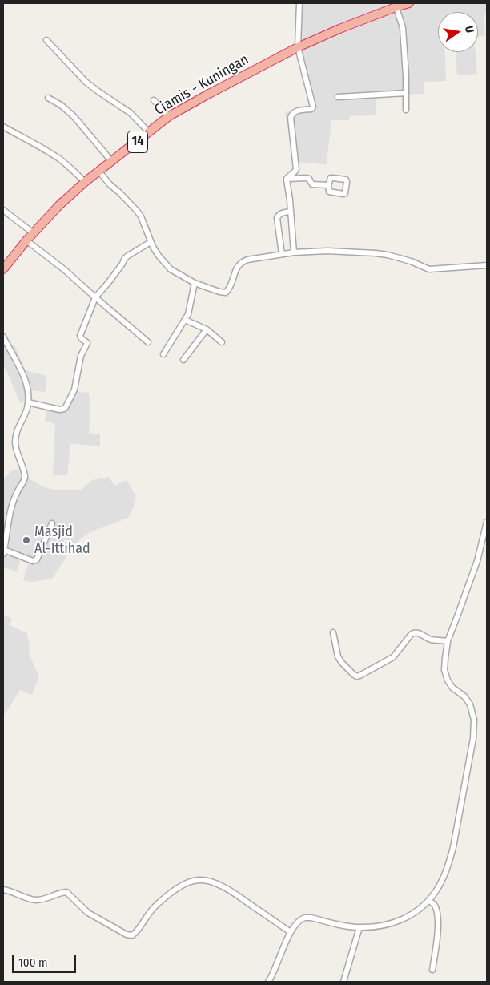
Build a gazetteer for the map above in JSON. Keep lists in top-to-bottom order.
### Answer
{
  "streets": {
    "highway": ["Ciamis - Kuningan", "14"]
  },
  "places": ["Masjid Al-Ittihad"],
  "scale_bar": "100 m",
  "north": "right"
}
